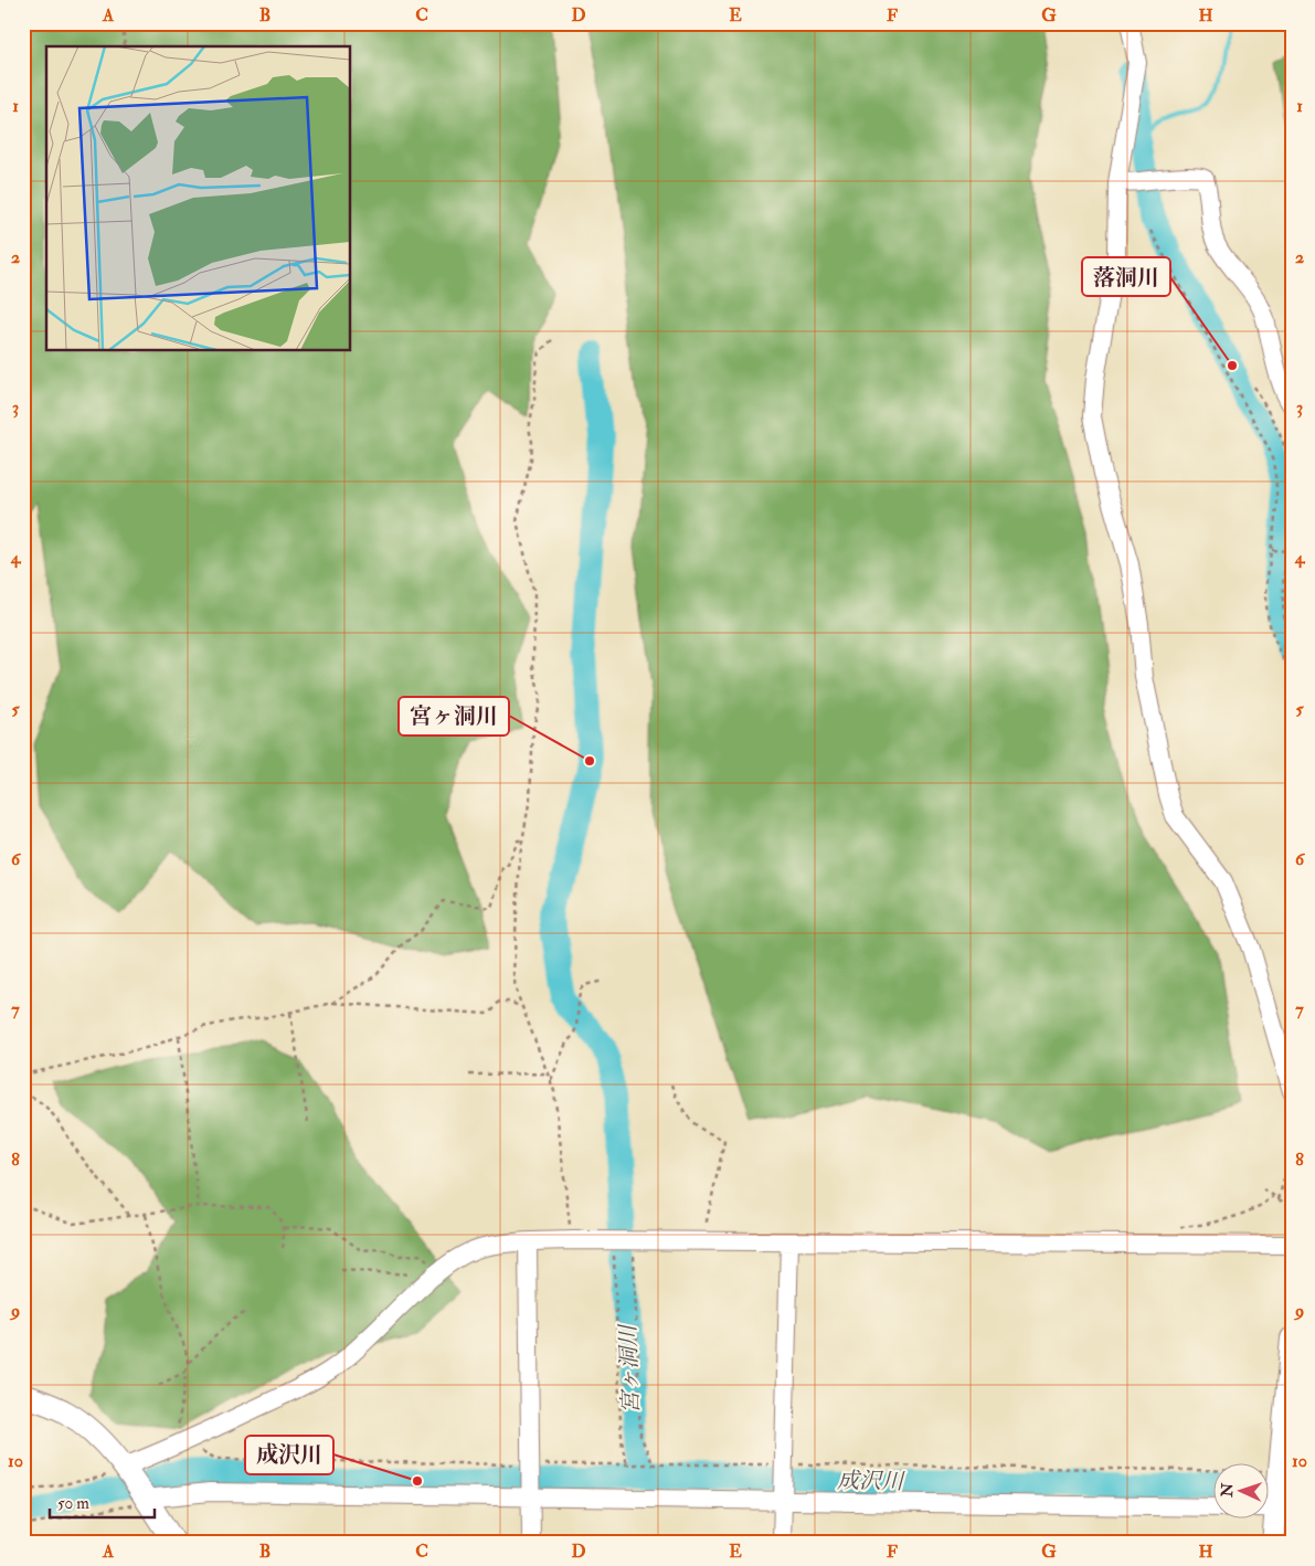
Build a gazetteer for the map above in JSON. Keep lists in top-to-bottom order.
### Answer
{
  "water": ["宮ヶ洞川", "成沢川"],
  "places": ["落洞川", "宮ヶ洞川", "成沢川"],
  "scale_bar": "50 m",
  "north": "left",
  "grid": {
    "columns": [
      "A",
      "B",
      "C",
      "D",
      "E",
      "F",
      "G",
      "H"
    ],
    "rows": [
      "1",
      "2",
      "3",
      "4",
      "5",
      "6",
      "7",
      "8",
      "9",
      "10"
    ]
  }
}
